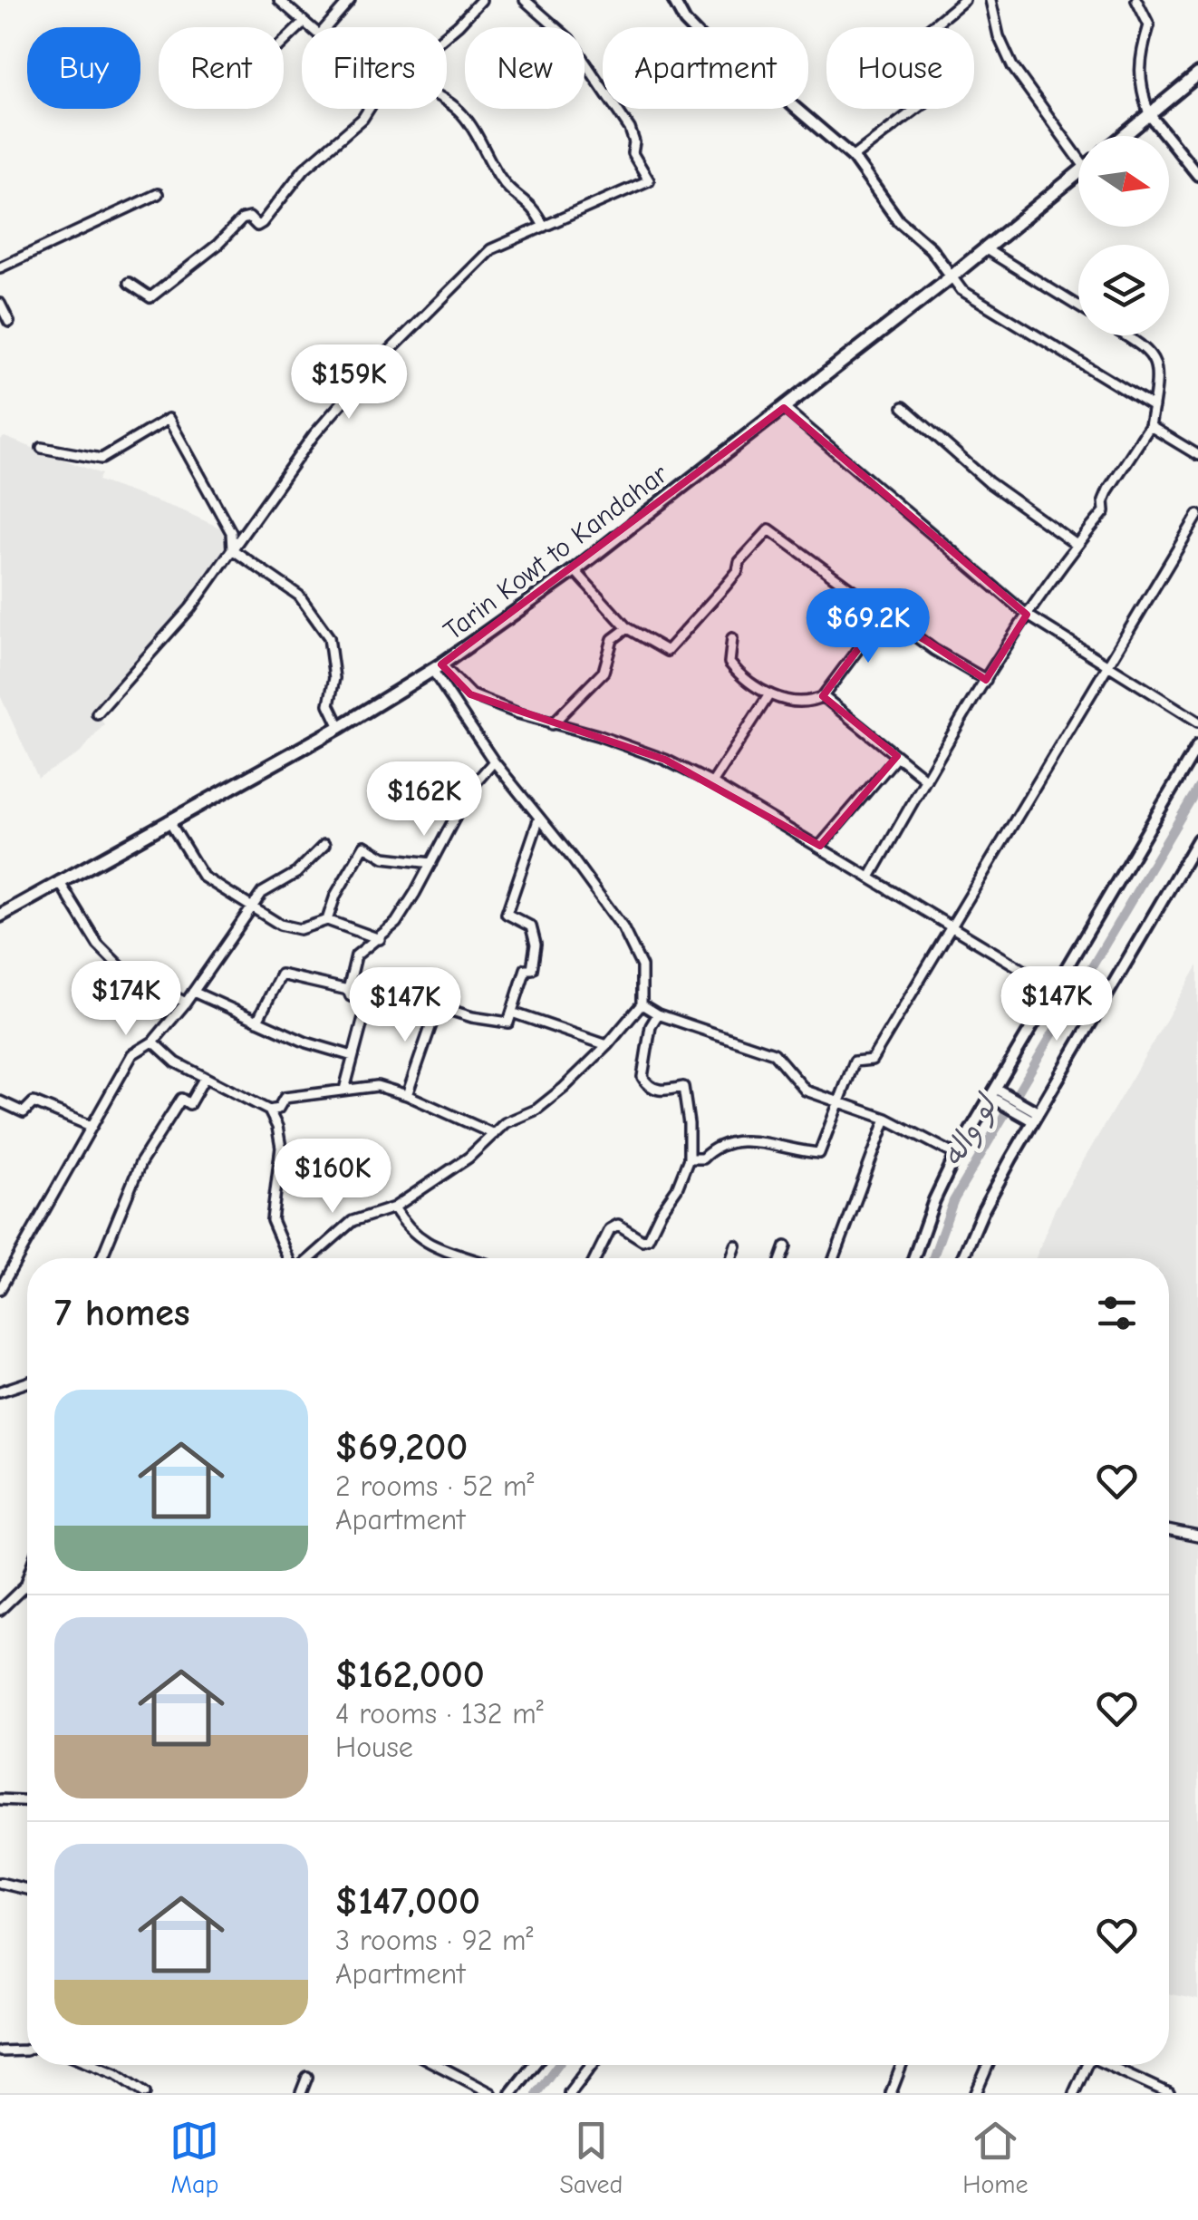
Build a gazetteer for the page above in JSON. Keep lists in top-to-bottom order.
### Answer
{
  "streets": {
    "main road": ["Tarin Kowt to Kandahar"]
  },
  "water": ["لو واله"],
  "north": "right",
  "page": {
    "chip": [
      "Buy",
      "Rent",
      "Filters",
      "New",
      "Apartment",
      "House"
    ],
    "price": [
      "$159K",
      "$69.2K",
      "$162K",
      "$174K",
      "$147K",
      "$147K",
      "$160K"
    ],
    "heading": "7 homes",
    "list": [
      {
        "name": "$69,200",
        "note": "2 rooms · 52 m² · Apartment"
      },
      {
        "name": "$162,000",
        "note": "4 rooms · 132 m² · House"
      },
      {
        "name": "$147,000",
        "note": "3 rooms · 92 m² · Apartment"
      }
    ],
    "tabs": ["Map", "Saved", "Home"]
  }
}
